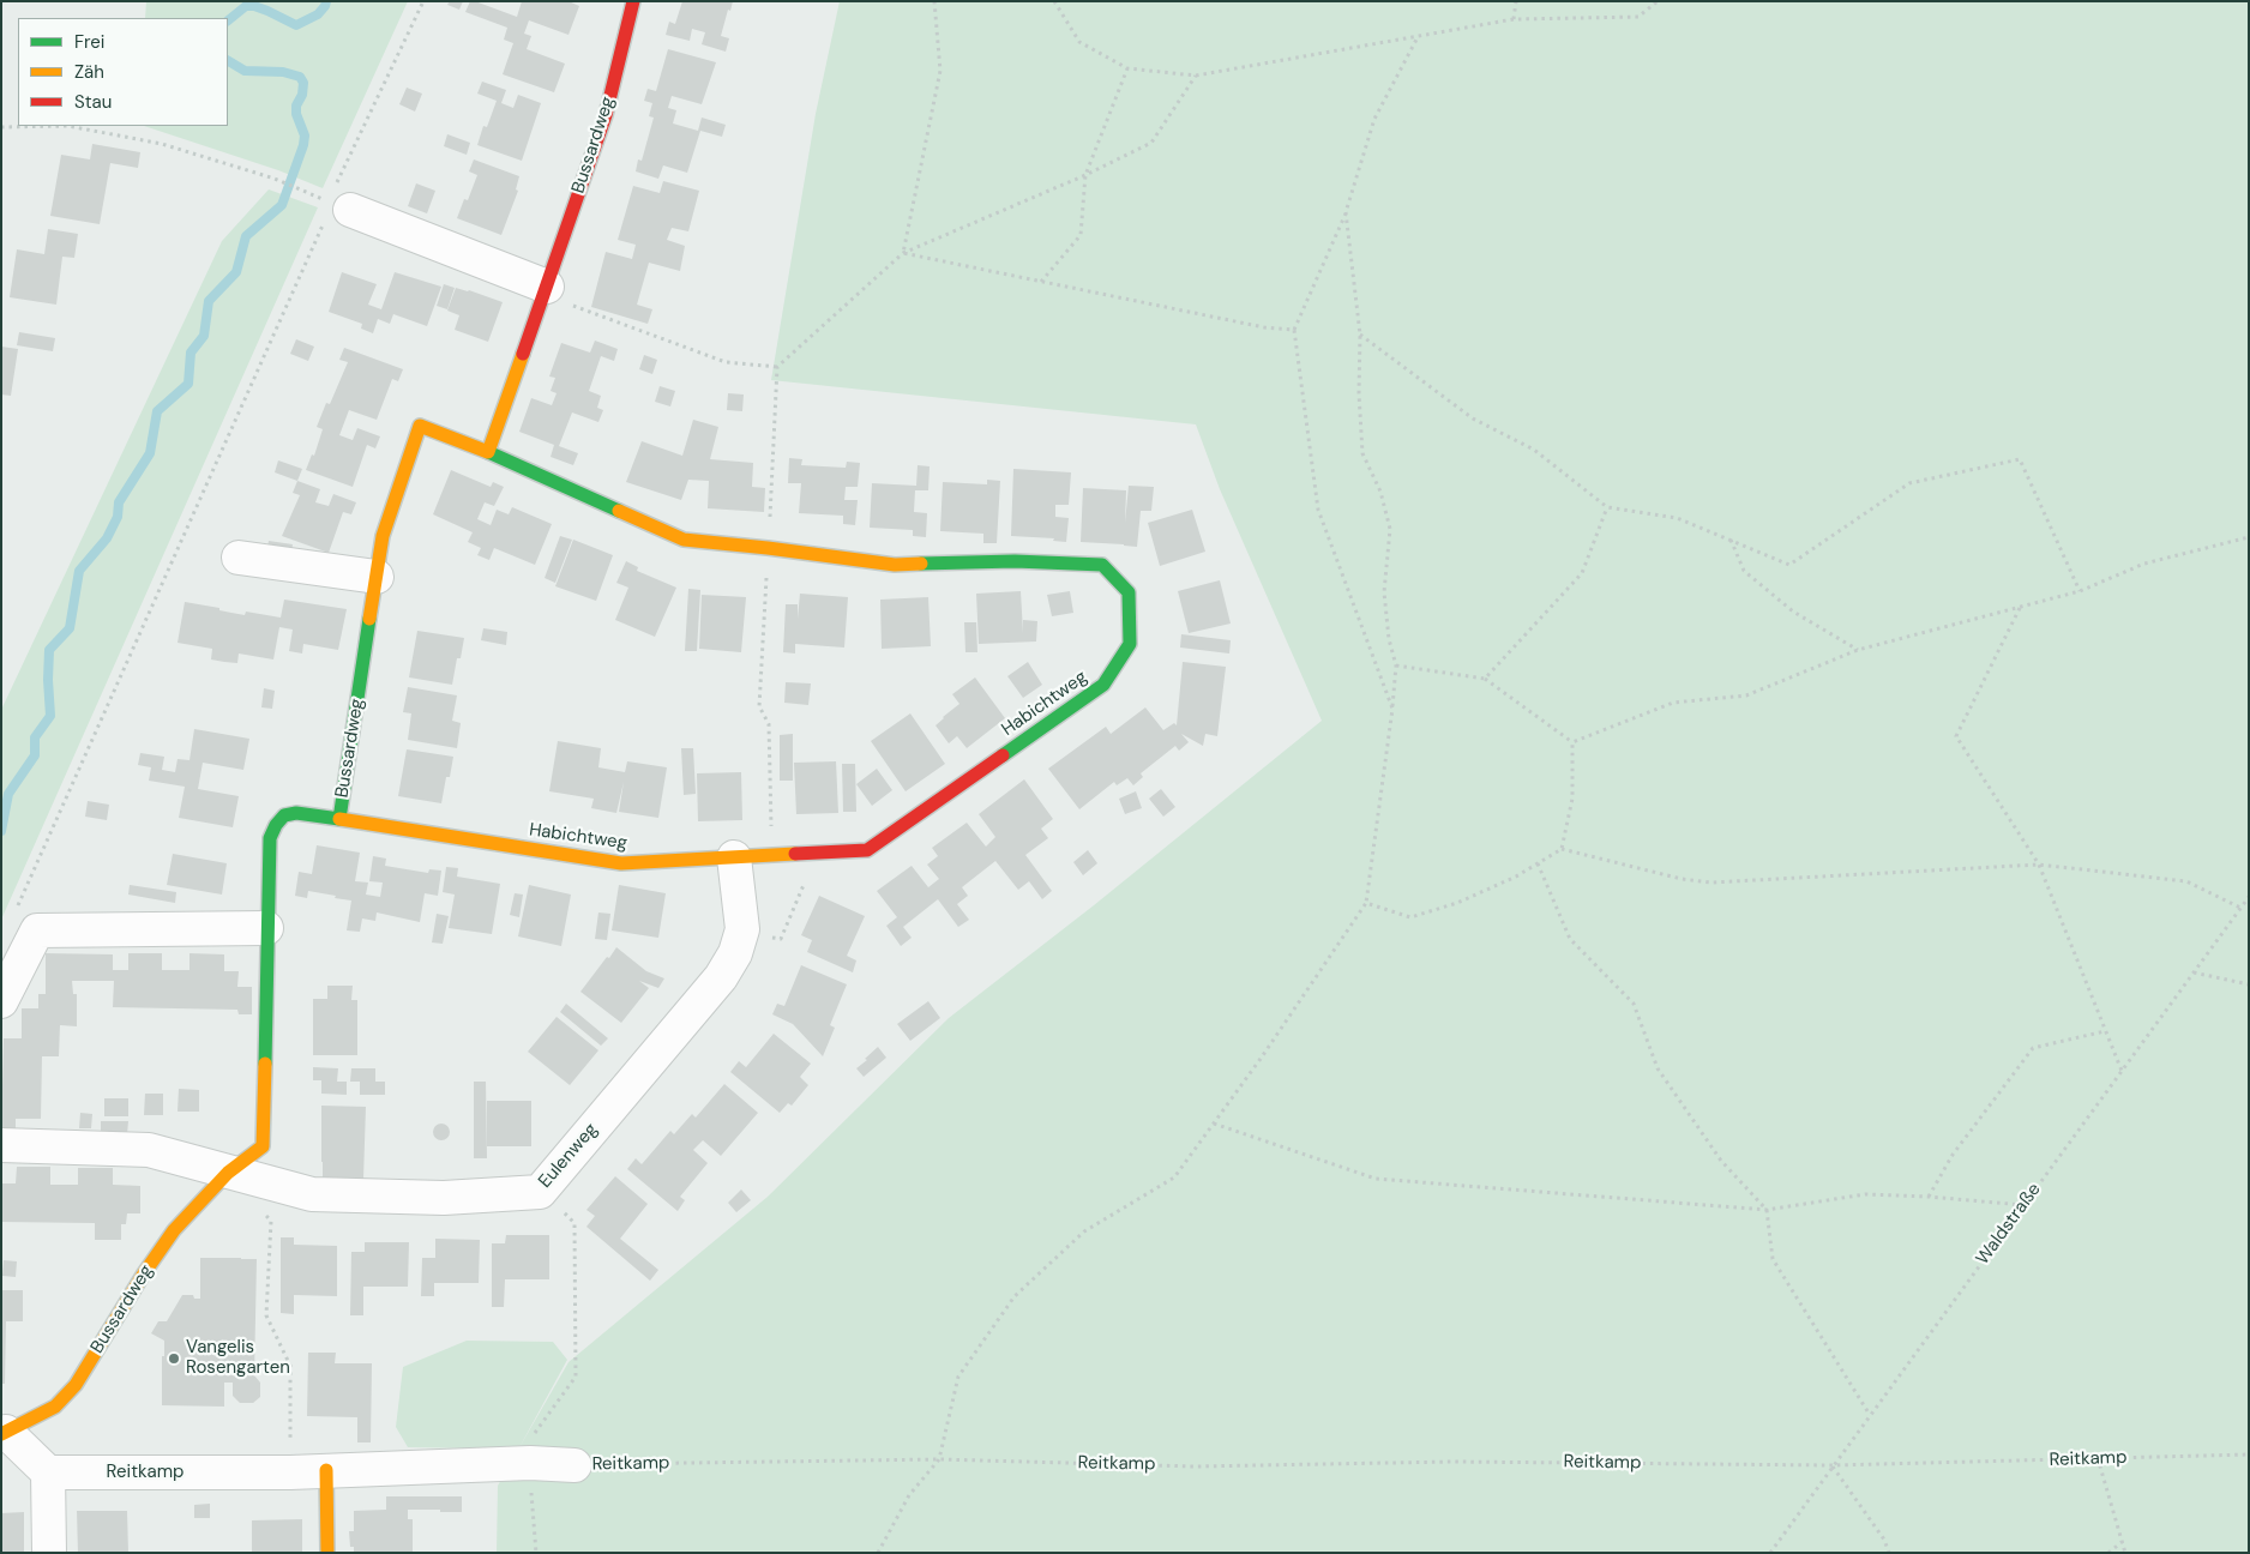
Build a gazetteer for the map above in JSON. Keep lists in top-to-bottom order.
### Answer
{
  "streets": {
    "street": [
      "Bussardweg",
      "Habichtweg",
      "Eulenweg",
      "Reitkamp"
    ],
    "path": ["Waldstraße"]
  },
  "crossings": [
    ["Bussardweg", "Habichtweg"],
    ["Bussardweg", "Eulenweg"],
    ["Habichtweg", "Eulenweg"],
    ["Waldstraße", "Reitkamp"]
  ],
  "places": ["Vangelis Rosengarten"],
  "legend": ["Frei", "Zäh", "Stau"]
}
